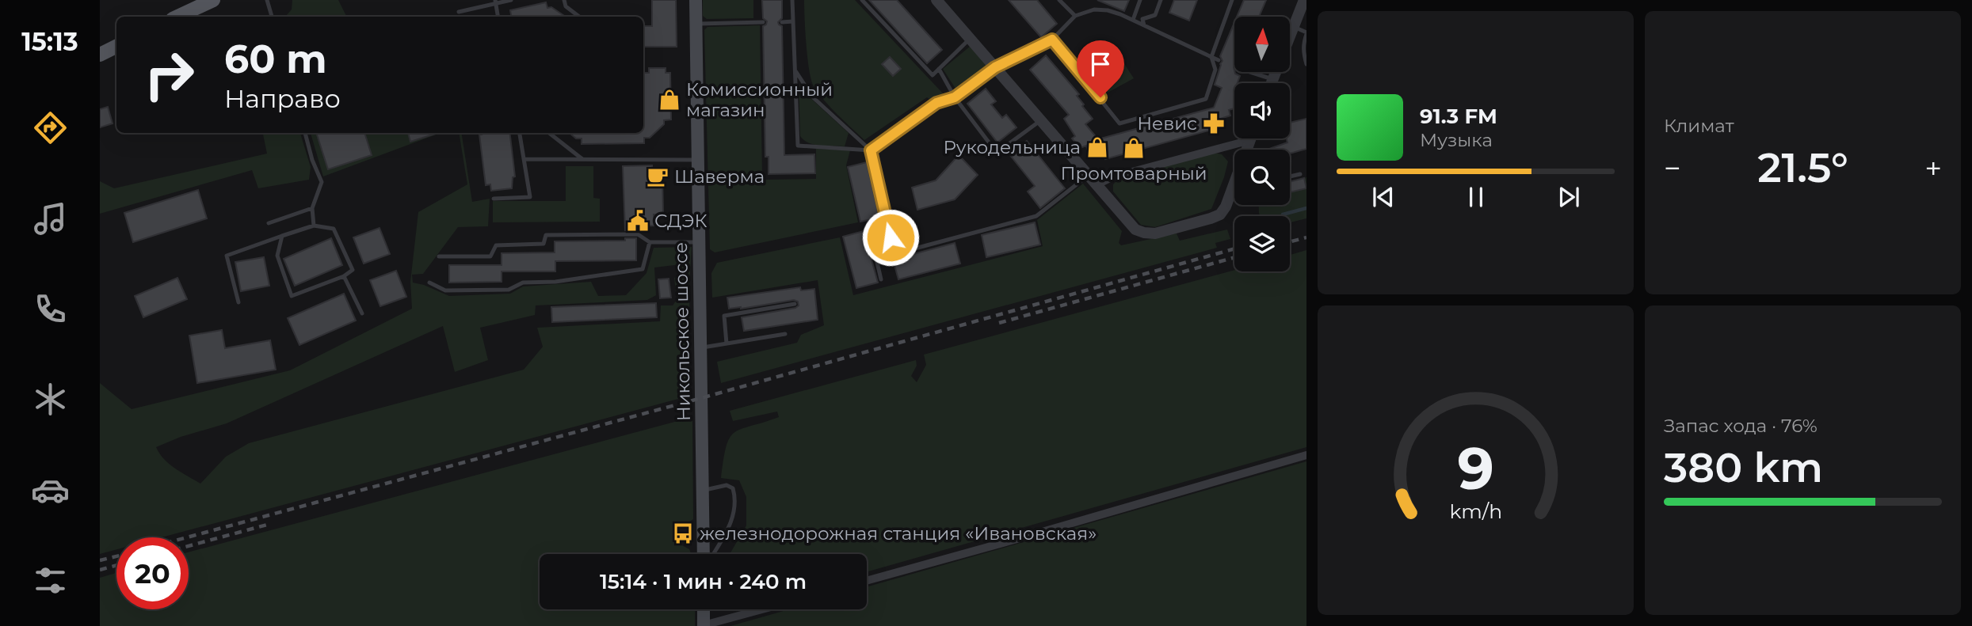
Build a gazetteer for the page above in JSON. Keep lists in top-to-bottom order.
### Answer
{
  "streets": {
    "main road": ["Никольское шоссе"]
  },
  "places": {
    "shop": ["Комиссионный магазин", "Рукодельница", "Промтоварный"],
    "pharmacy": ["Невис"],
    "cafe": ["Шаверма"],
    "public building": ["СДЭК"],
    "bus stop": ["железнодорожная станция «Ивановская»"]
  },
  "north": "top",
  "page": {
    "tabs": "15:13",
    "tile": [
      "Климат",
      ["Запас хода · 76%", "380 km"]
    ],
    "turn": ["60 m", "Направо"],
    "song": ["91.3 FM", "Музыка"],
    "heat": ["−", "21.5°", "+"],
    "limit": "20",
    "trip": "15:14 · 1 мин · 240 m",
    "gauge": ["9", "km/h"]
  }
}
